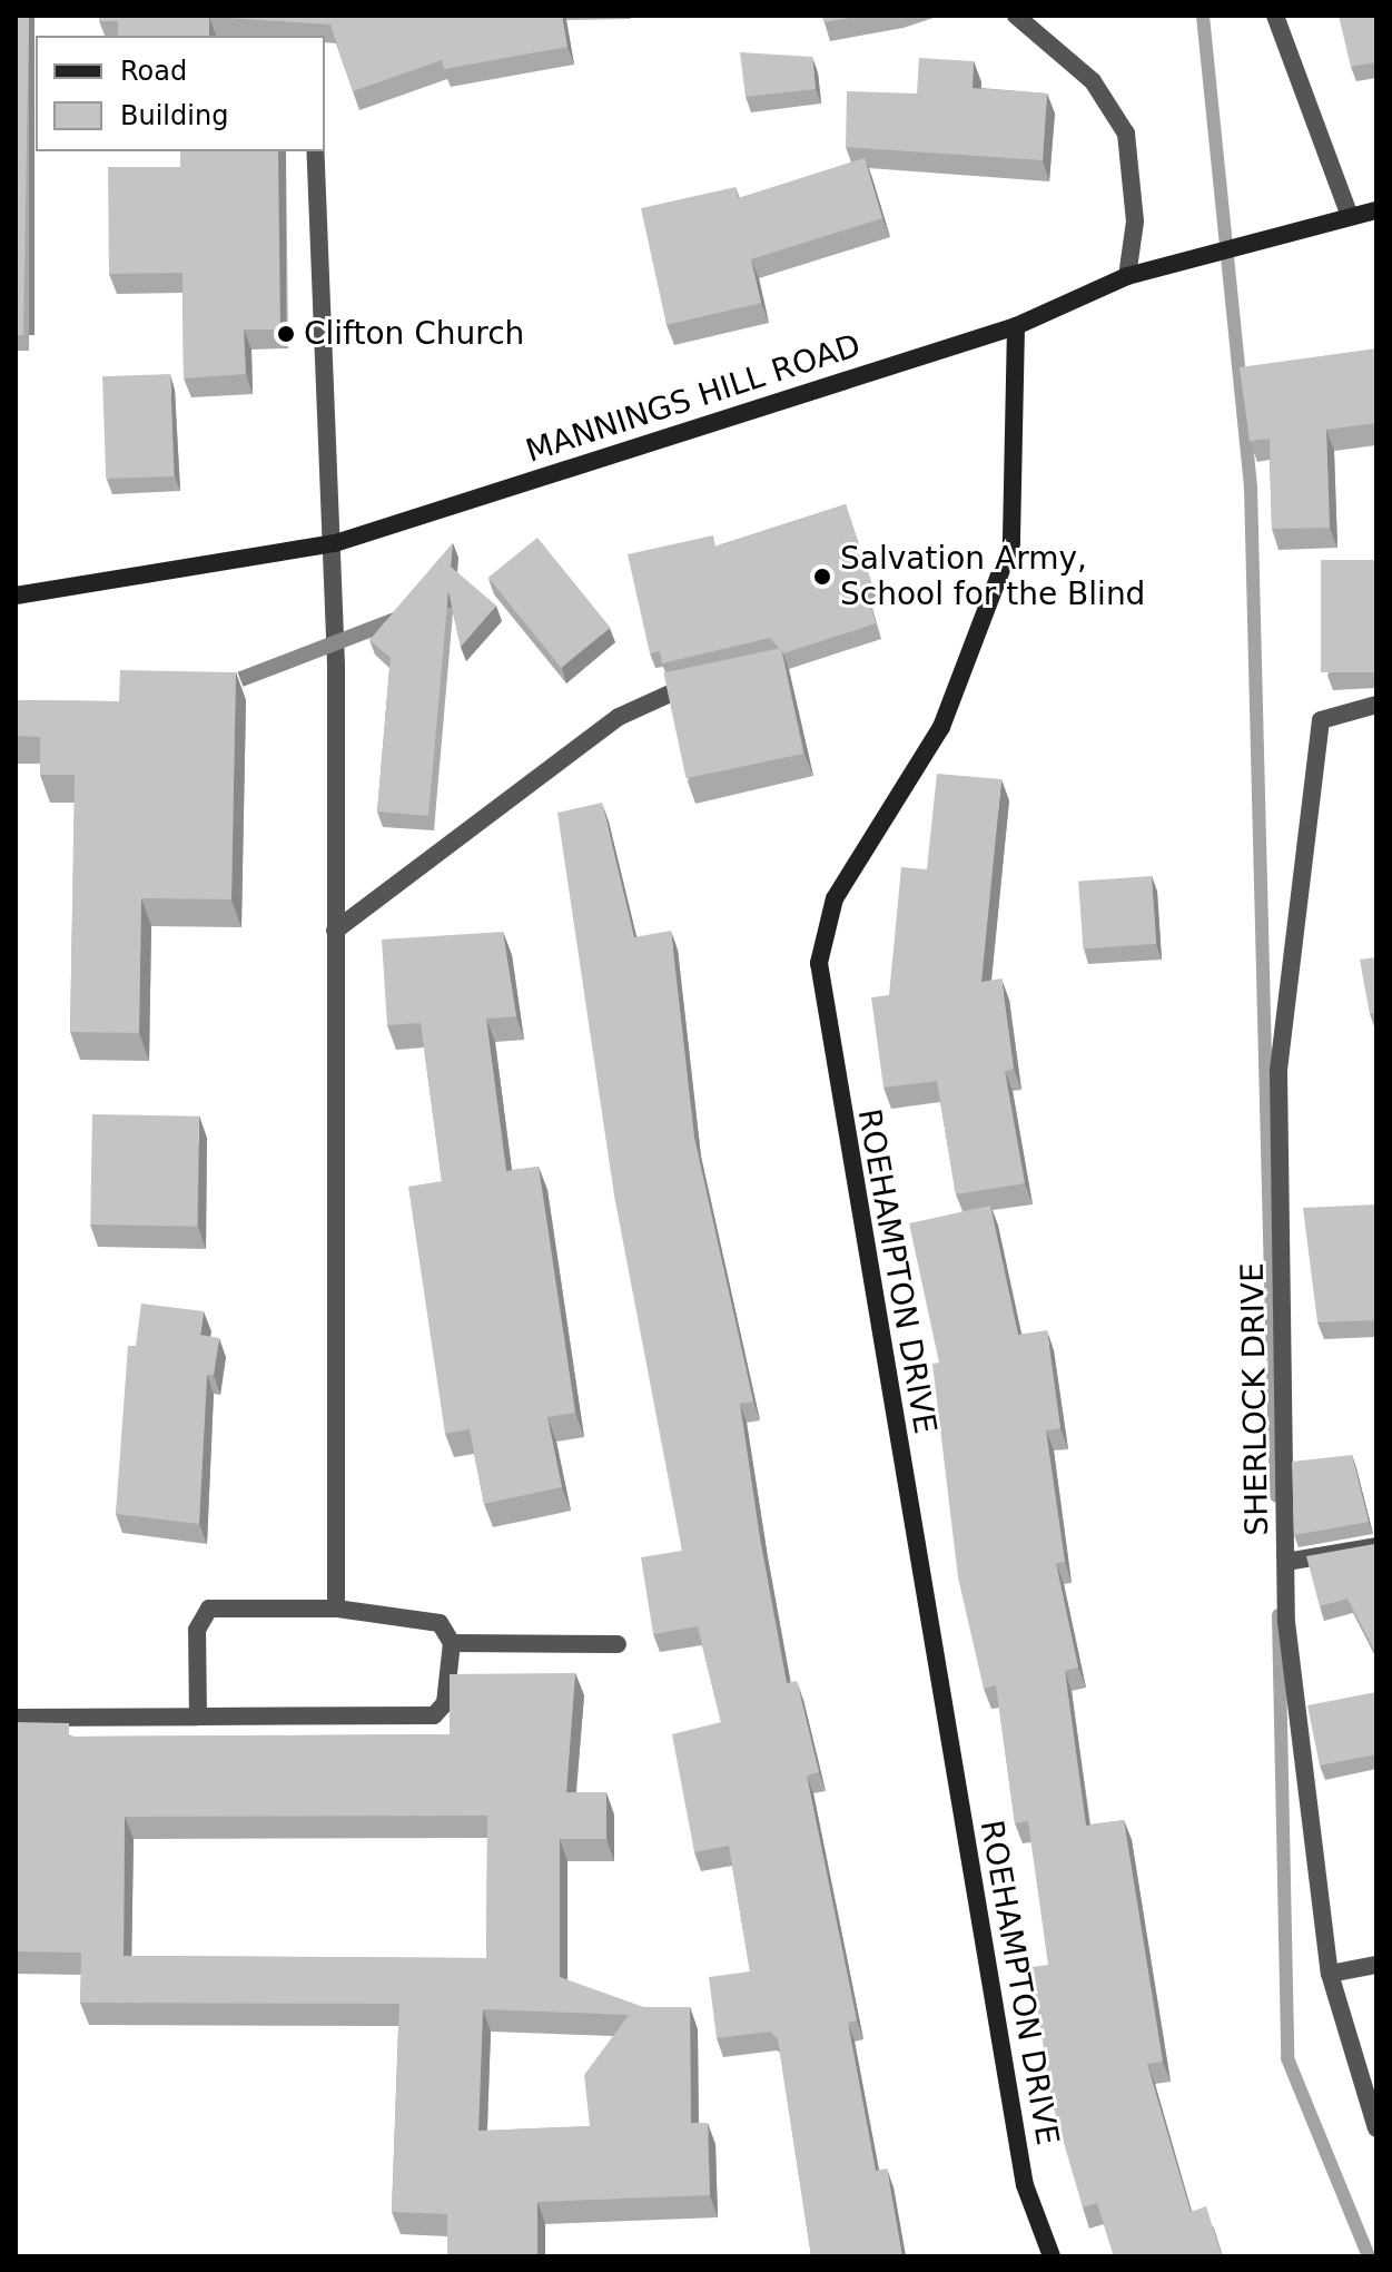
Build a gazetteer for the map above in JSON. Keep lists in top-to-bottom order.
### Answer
{
  "streets": {
    "street": ["MANNINGS HILL ROAD", "ROEHAMPTON DRIVE", "SHERLOCK DRIVE"]
  },
  "crossings": [
    ["MANNINGS HILL ROAD", "ROEHAMPTON DRIVE"]
  ],
  "places": ["Clifton Church", "Salvation Army, School for the Blind"],
  "legend": ["Road", "Building"]
}
